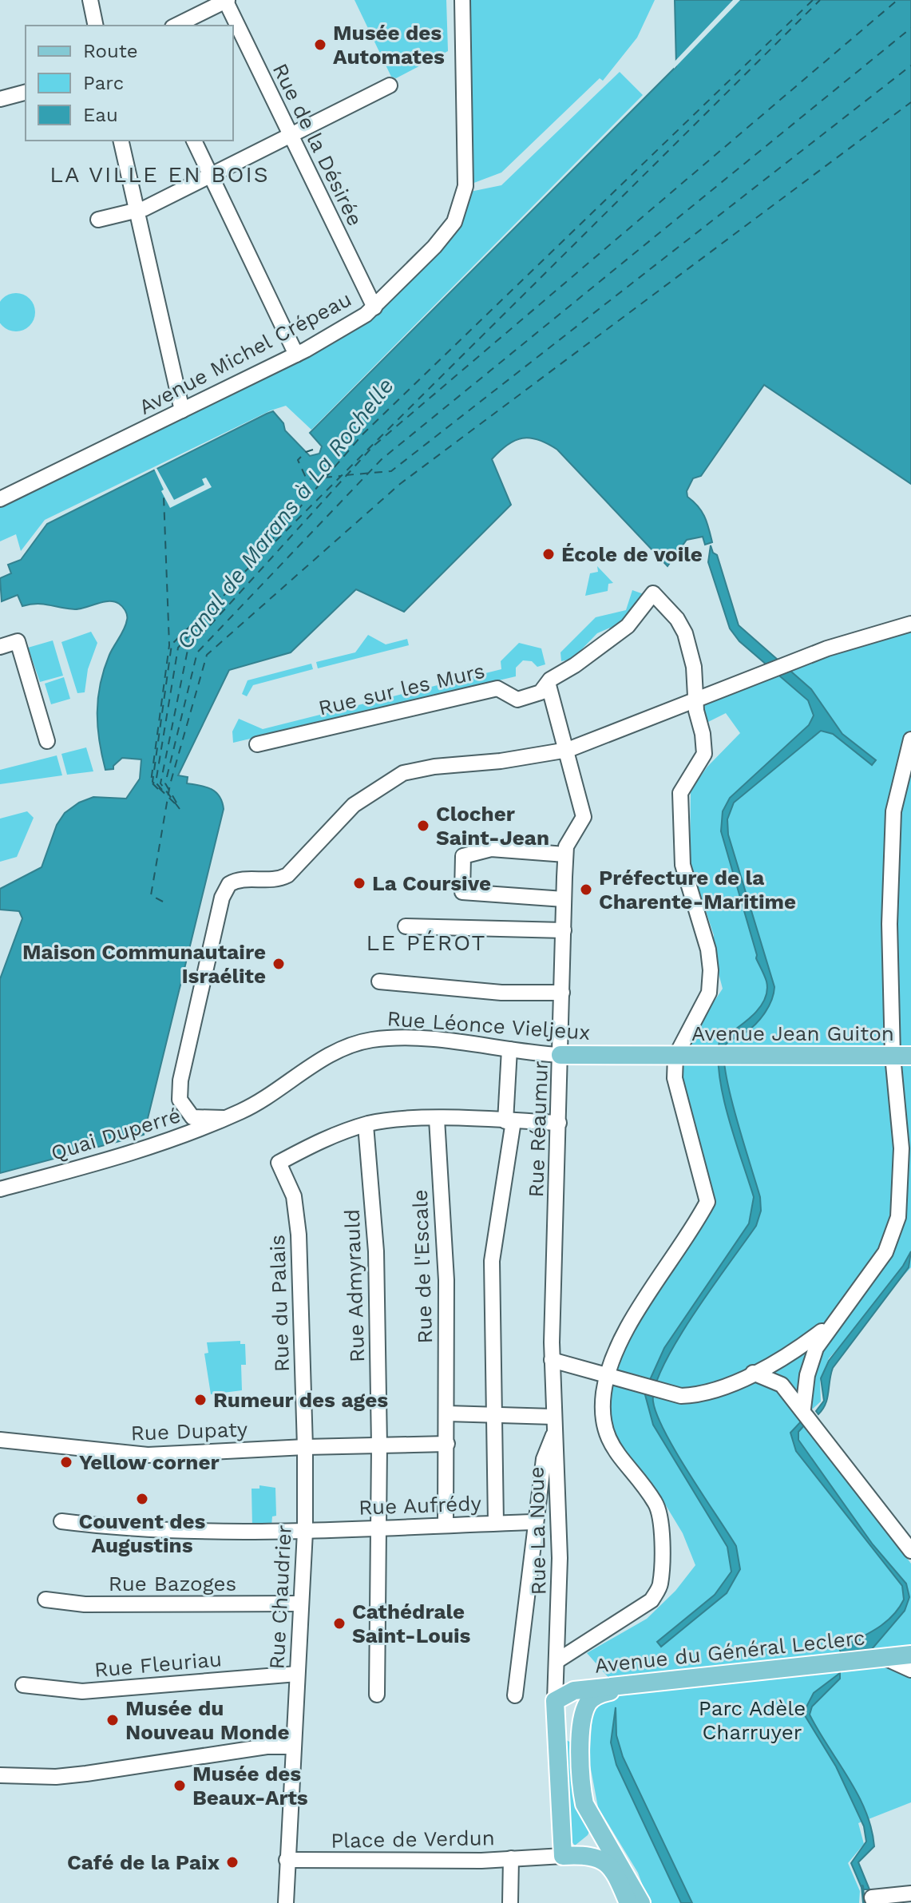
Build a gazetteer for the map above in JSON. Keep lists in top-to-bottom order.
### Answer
{
  "streets": {
    "main road": ["Rue Léonce Vieljeux", "Avenue Jean Guiton", "Avenue du Général Leclerc"],
    "street": [
      "Rue de la Désirée",
      "Avenue Michel Crépeau",
      "Rue sur les Murs",
      "Rue Réaumur",
      "Quai Duperré",
      "Rue de l'Escale",
      "Rue Admyrauld",
      "Rue du Palais",
      "Rue Dupaty",
      "Rue Aufrédy",
      "Rue La Noue",
      "Rue Bazoges",
      "Rue Chaudrier",
      "Rue Fleuriau",
      "Place de Verdun"
    ]
  },
  "crossings": [
    ["Rue de la Désirée", "Avenue Michel Crépeau"],
    ["Rue Léonce Vieljeux", "Avenue Jean Guiton"],
    ["Rue Léonce Vieljeux", "Rue Réaumur"],
    ["Rue Léonce Vieljeux", "Quai Duperré"],
    ["Rue Réaumur", "Rue La Noue"],
    ["Rue de l'Escale", "Rue Dupaty"],
    ["Rue de l'Escale", "Rue Aufrédy"],
    ["Rue Admyrauld", "Rue du Palais"],
    ["Rue Admyrauld", "Rue Dupaty"],
    ["Rue Admyrauld", "Rue Aufrédy"],
    ["Rue du Palais", "Rue Dupaty"],
    ["Rue du Palais", "Rue Chaudrier"],
    ["Rue Dupaty", "Rue Chaudrier"],
    ["Rue Aufrédy", "Rue Chaudrier"],
    ["Rue La Noue", "Avenue du Général Leclerc"],
    ["Rue Bazoges", "Rue Chaudrier"],
    ["Rue Chaudrier", "Rue Fleuriau"],
    ["Rue Chaudrier", "Place de Verdun"]
  ],
  "districts": ["LA VILLE EN BOIS", "LE PÉROT"],
  "water": ["Canal de Marans à La Rochelle"],
  "parks": ["Parc Adèle Charruyer"],
  "places": [
    "Musée des Automates",
    "École de voile",
    "Clocher Saint-Jean",
    "La Coursive",
    "Préfecture de la Charente-Maritime",
    "Maison Communautaire Israélite",
    "Rumeur des ages",
    "Yellow corner",
    "Couvent des Augustins",
    "Cathédrale Saint-Louis",
    "Musée du Nouveau Monde",
    "Musée des Beaux-Arts",
    "Café de la Paix"
  ],
  "legend": ["Route", "Parc", "Eau"]
}
